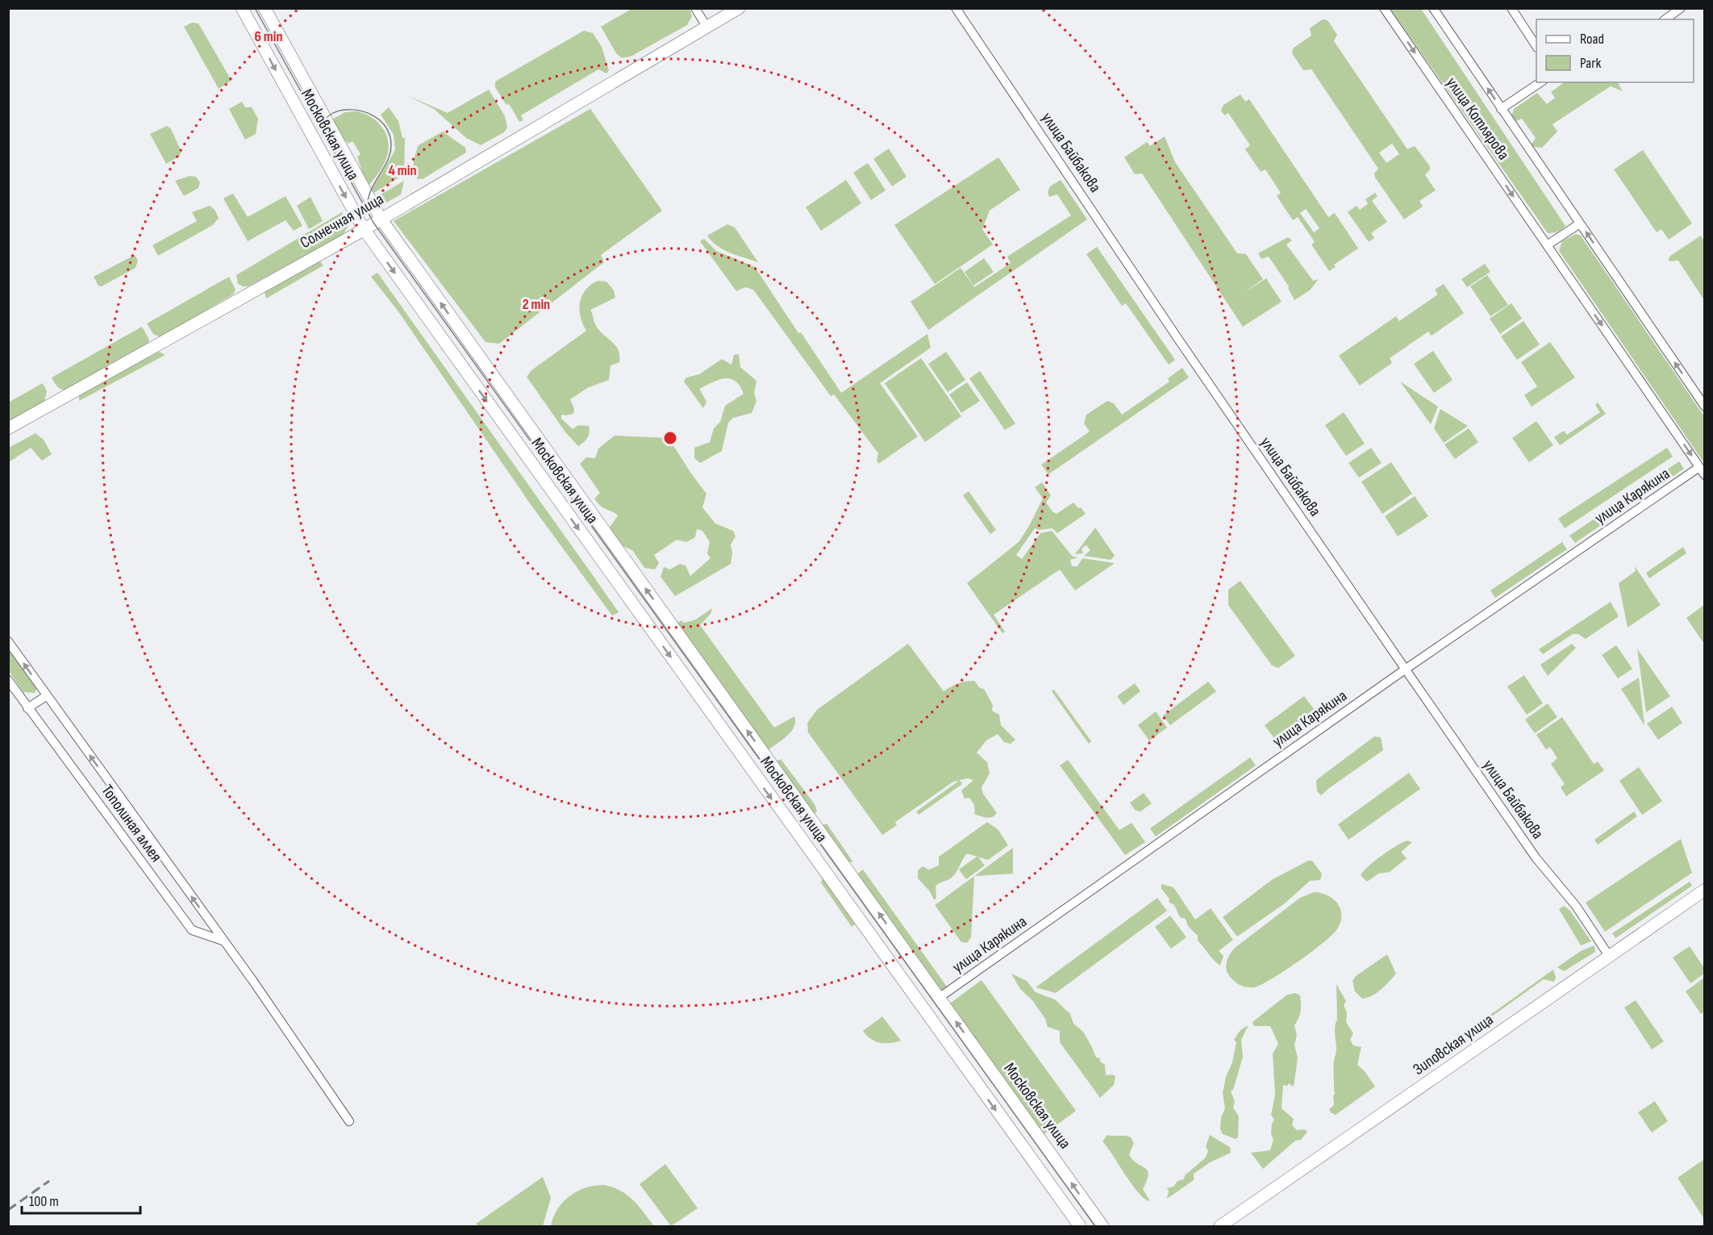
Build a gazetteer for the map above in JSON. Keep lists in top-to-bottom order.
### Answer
{
  "streets": {
    "street": [
      "улица Котлярова",
      "Московская улица",
      "улица Байбакова",
      "Солнечная улица",
      "улица Карякина",
      "Тополиная аллея",
      "Зиповская улица"
    ]
  },
  "crossings": [
    ["улица Котлярова", "улица Карякина"],
    ["Московская улица", "Солнечная улица"],
    ["Московская улица", "улица Карякина"],
    ["улица Байбакова", "улица Карякина"],
    ["улица Байбакова", "Зиповская улица"]
  ],
  "legend": ["Road", "Park"],
  "scale_bar": "100 m",
  "rings": ["6 min", "4 min", "2 min"]
}
